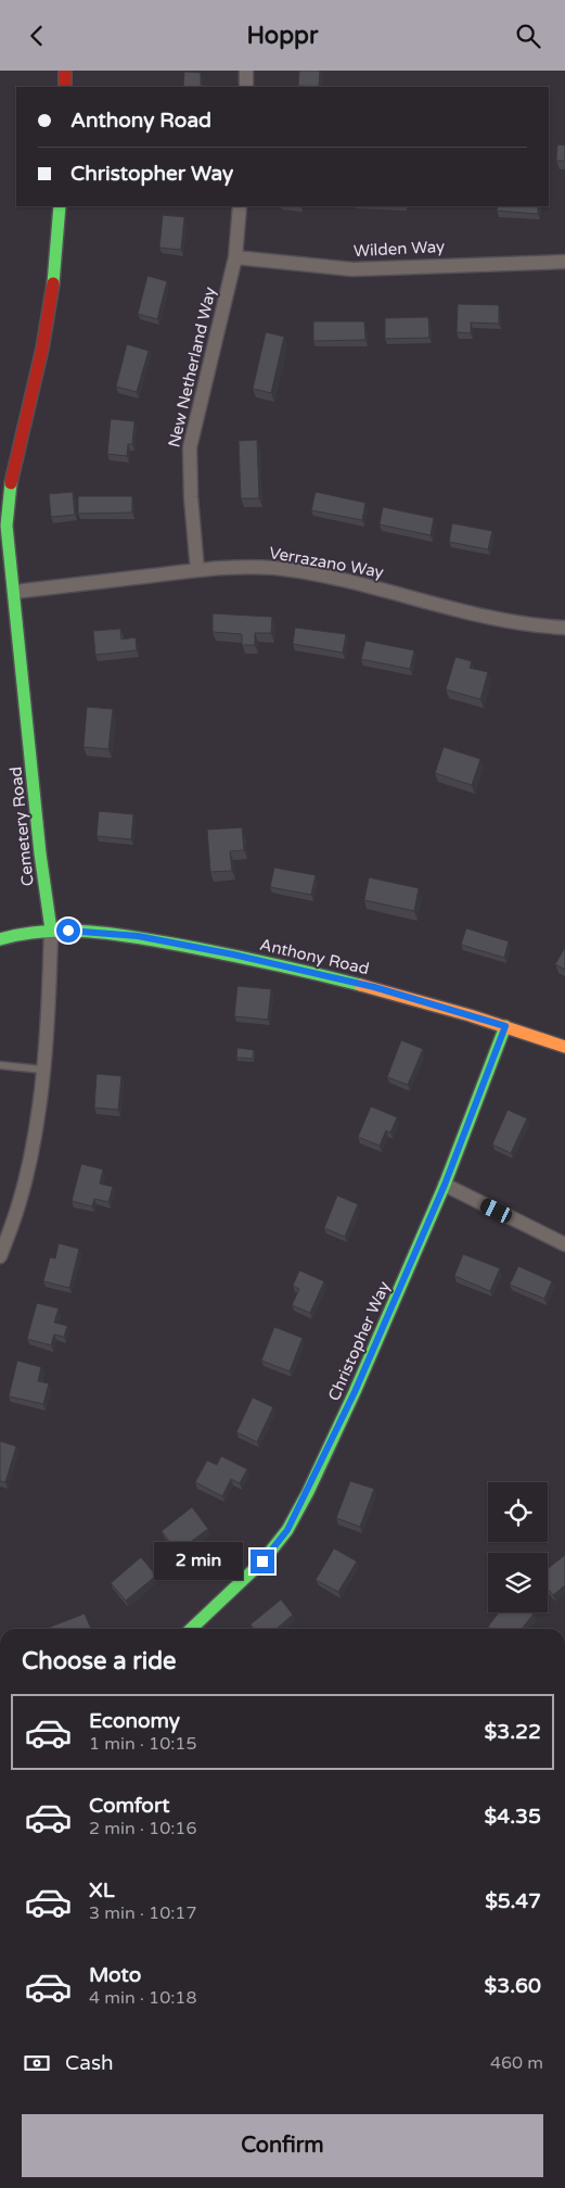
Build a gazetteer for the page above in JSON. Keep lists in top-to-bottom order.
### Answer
{
  "streets": {
    "street": [
      "Wilden Way",
      "New Netherland Way",
      "Verrazano Way",
      "Cemetery Road",
      "Anthony Road",
      "Christopher Way"
    ]
  },
  "crossings": [
    ["Wilden Way", "New Netherland Way"],
    ["New Netherland Way", "Verrazano Way"],
    ["Verrazano Way", "Cemetery Road"],
    ["Cemetery Road", "Anthony Road"],
    ["Anthony Road", "Christopher Way"]
  ],
  "page": {
    "header": "Hoppr",
    "banner": ["Anthony Road", "Christopher Way"],
    "bubble": "2 min",
    "heading": "Choose a ride",
    "list": [
      {
        "name": "Economy",
        "note": "1 min · 10:15",
        "value": "$3.22"
      },
      {
        "name": "Comfort",
        "note": "2 min · 10:16",
        "value": "$4.35"
      },
      {
        "name": "XL",
        "note": "3 min · 10:17",
        "value": "$5.47"
      },
      {
        "name": "Moto",
        "note": "4 min · 10:18",
        "value": "$3.60"
      }
    ],
    "pay": ["Cash", "460 m"],
    "buttons": "Confirm"
  }
}
